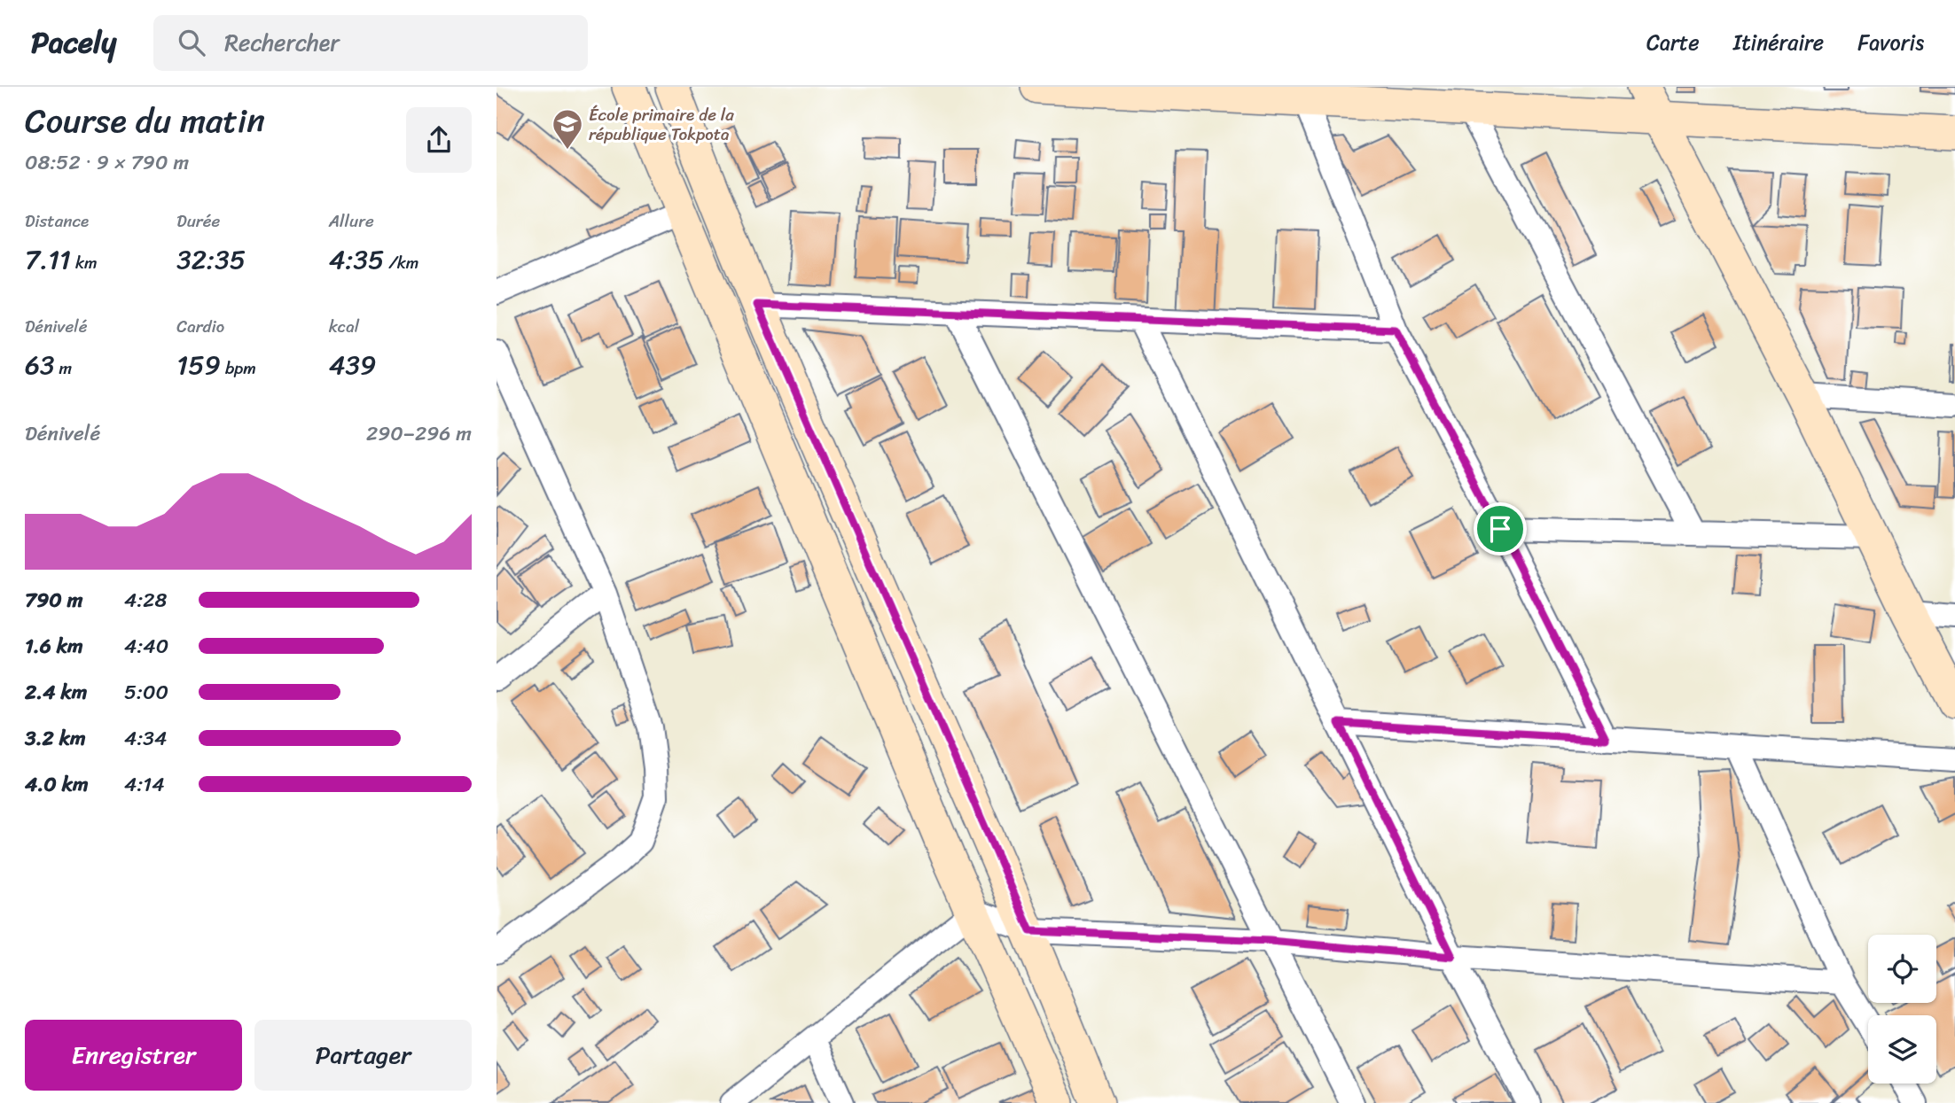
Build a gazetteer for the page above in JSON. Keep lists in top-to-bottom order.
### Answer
{
  "places": {
    "school or university": ["École primaire de la république Tokpota"]
  },
  "page": {
    "header": "Pacely",
    "search": "Rechercher",
    "nav": ["Carte", "Itinéraire", "Favoris"],
    "heading": ["Course du matin", "08:52 · 9 × 790 m"],
    "stats": [
      ["Distance", "7.11 km"],
      ["Durée", "32:35"],
      ["Allure", "4:35 /km"],
      ["Dénivelé", "63 m"],
      ["Cardio", "159 bpm"],
      ["kcal", "439"]
    ],
    "chart": ["Dénivelé", "290–296 m"],
    "list": [
      {
        "name": "790 m",
        "note": "4:28"
      },
      {
        "name": "1.6 km",
        "note": "4:40"
      },
      {
        "name": "2.4 km",
        "note": "5:00"
      },
      {
        "name": "3.2 km",
        "note": "4:34"
      },
      {
        "name": "4.0 km",
        "note": "4:14"
      }
    ],
    "buttons": ["Enregistrer", "Partager"]
  }
}
